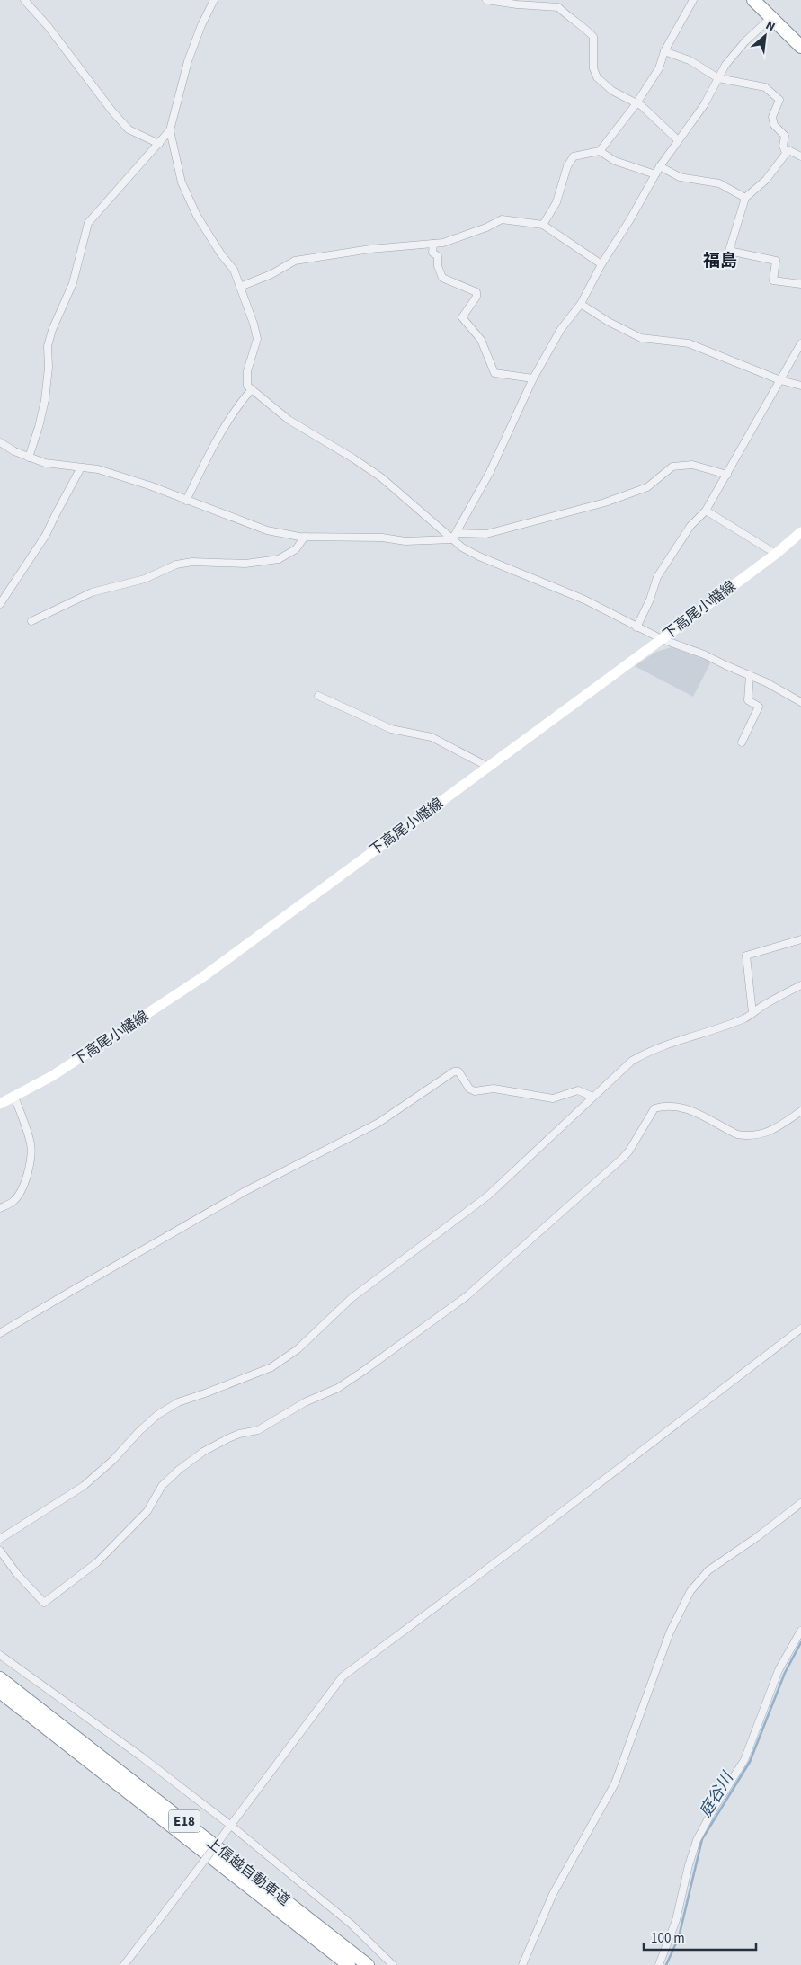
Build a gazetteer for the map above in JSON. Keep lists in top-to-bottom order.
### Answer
{
  "streets": {
    "highway": ["E18", "上信越自動車道"],
    "main road": ["下高尾小幡線"]
  },
  "districts": ["福島"],
  "water": ["庭谷川"],
  "scale_bar": "100 m",
  "north": "top right"
}
